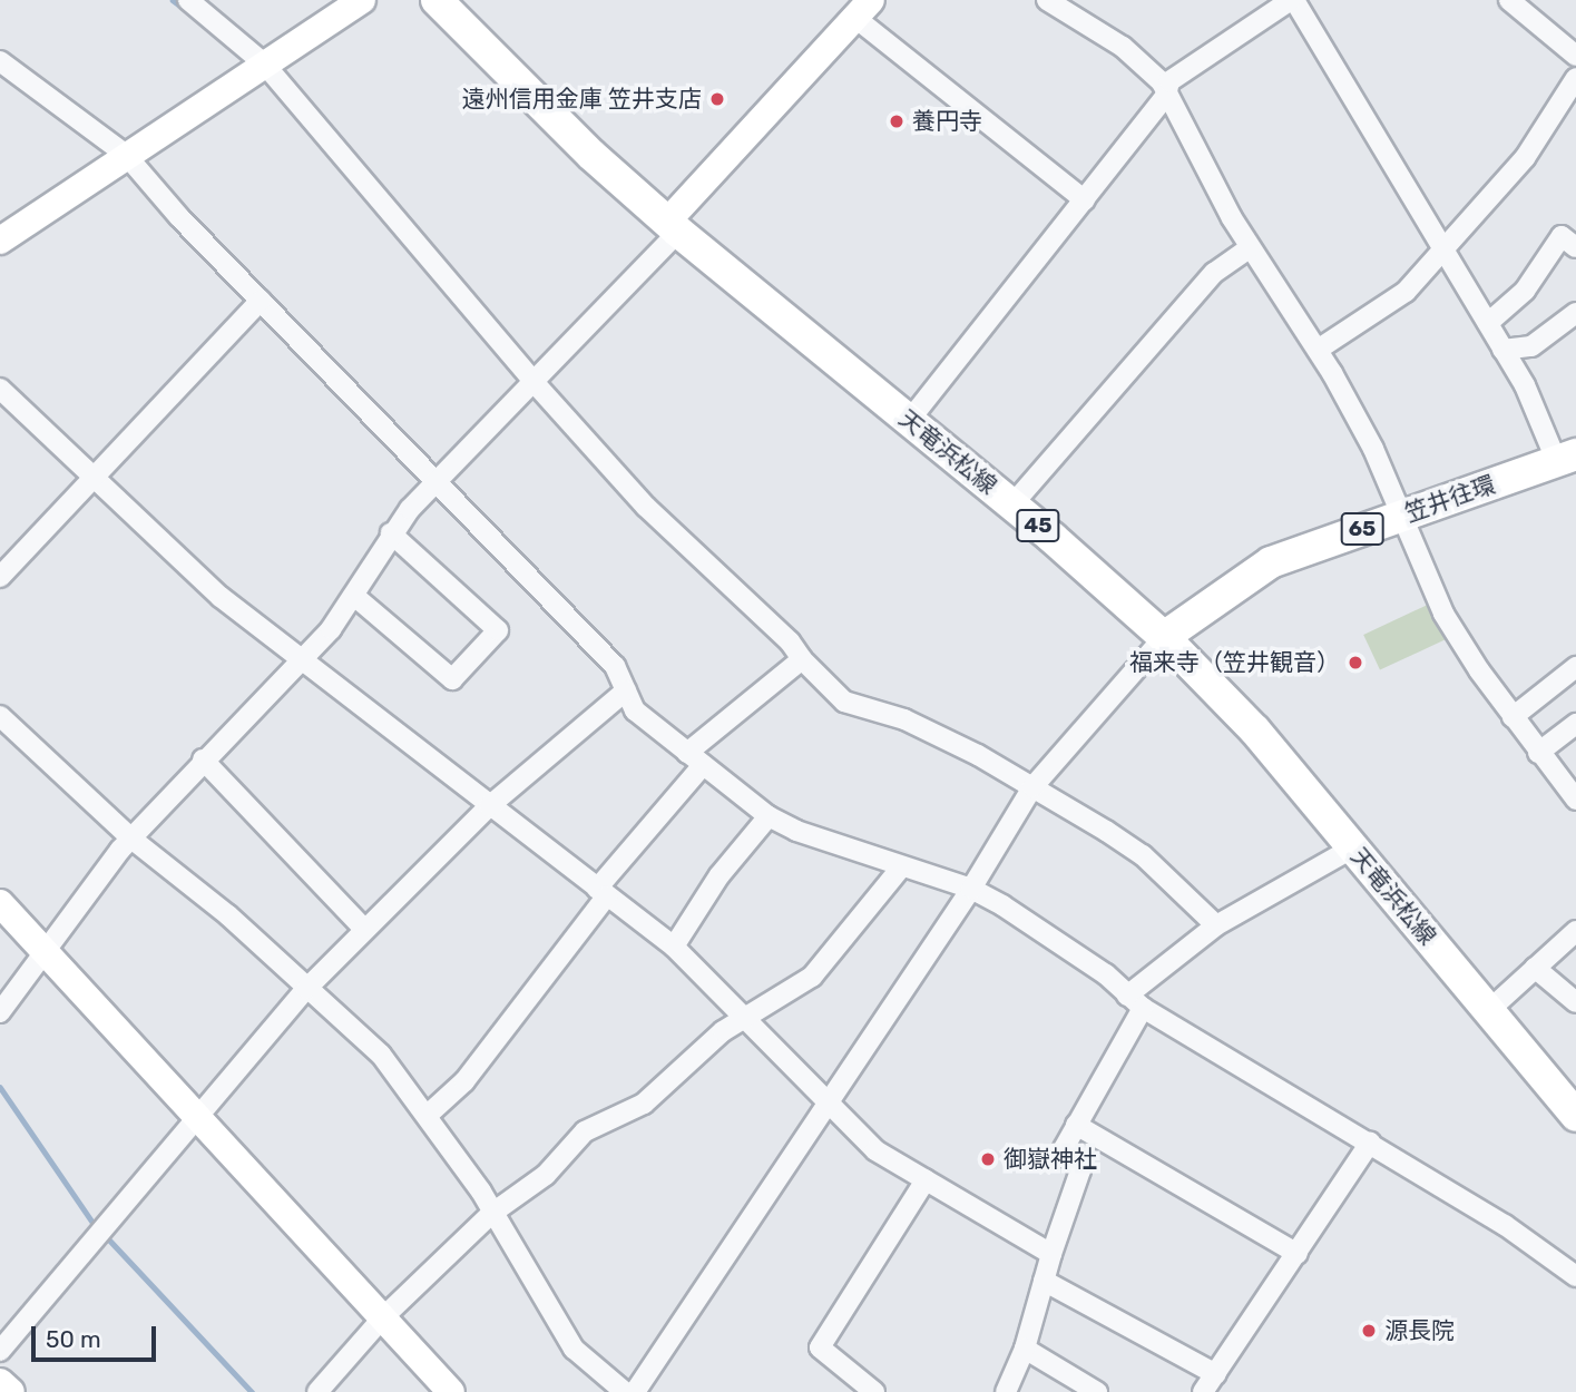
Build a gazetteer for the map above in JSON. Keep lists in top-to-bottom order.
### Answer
{
  "streets": {
    "main road": [
      "天竜浜松線",
      "笠井往環",
      "45",
      "65"
    ]
  },
  "crossings": [
    ["天竜浜松線", "笠井往環"]
  ],
  "places": [
    "遠州信用金庫 笠井支店",
    "養円寺",
    "福来寺（笠井観音）",
    "御嶽神社",
    "源長院"
  ],
  "scale_bar": "50 m"
}
